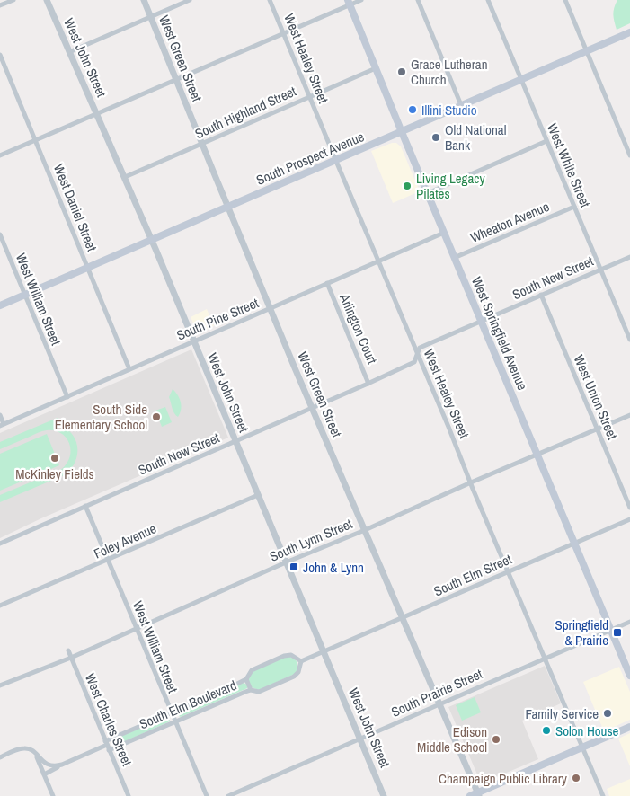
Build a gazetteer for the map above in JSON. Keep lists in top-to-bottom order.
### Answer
{
  "streets": {
    "main road": ["South Prospect Avenue", "West Springfield Avenue"],
    "street": [
      "West John Street",
      "West Green Street",
      "West Healey Street",
      "South Highland Street",
      "West White Street",
      "West Daniel Street",
      "Wheaton Avenue",
      "South New Street",
      "West William Street",
      "South Pine Street",
      "Arlington Court",
      "West Union Street",
      "South Lynn Street",
      "Foley Avenue",
      "South Elm Street",
      "South Prairie Street",
      "South Elm Boulevard",
      "West Charles Street"
    ]
  },
  "crossings": [
    ["West John Street", "South Highland Street"],
    ["West John Street", "South Prospect Avenue"],
    ["West John Street", "South New Street"],
    ["West John Street", "South Pine Street"],
    ["West John Street", "South Lynn Street"],
    ["West John Street", "Foley Avenue"],
    ["West John Street", "South Elm Street"],
    ["West John Street", "South Prairie Street"],
    ["West Green Street", "South Highland Street"],
    ["West Green Street", "South Prospect Avenue"],
    ["West Green Street", "South New Street"],
    ["West Green Street", "South Pine Street"],
    ["West Green Street", "South Lynn Street"],
    ["West Green Street", "South Elm Street"],
    ["West Green Street", "South Prairie Street"],
    ["West Healey Street", "South Highland Street"],
    ["West Healey Street", "South Prospect Avenue"],
    ["West Healey Street", "South New Street"],
    ["West Healey Street", "South Pine Street"],
    ["West Healey Street", "South Lynn Street"],
    ["West Healey Street", "South Elm Street"],
    ["West Healey Street", "South Prairie Street"],
    ["South Highland Street", "West Springfield Avenue"],
    ["South Prospect Avenue", "West White Street"],
    ["South Prospect Avenue", "West Daniel Street"],
    ["South Prospect Avenue", "West William Street"],
    ["South Prospect Avenue", "West Springfield Avenue"],
    ["West White Street", "Wheaton Avenue"],
    ["West White Street", "South New Street"],
    ["West Daniel Street", "South Pine Street"],
    ["Wheaton Avenue", "West Springfield Avenue"],
    ["South New Street", "West William Street"],
    ["South New Street", "Arlington Court"],
    ["South New Street", "West Springfield Avenue"],
    ["South New Street", "West Union Street"],
    ["West William Street", "South Pine Street"],
    ["West William Street", "South Lynn Street"],
    ["West William Street", "Foley Avenue"],
    ["West William Street", "South Elm Boulevard"],
    ["South Pine Street", "Arlington Court"],
    ["South Pine Street", "West Springfield Avenue"],
    ["West Springfield Avenue", "South Lynn Street"],
    ["West Springfield Avenue", "South Elm Street"],
    ["West Springfield Avenue", "South Prairie Street"],
    ["West Union Street", "South Lynn Street"],
    ["South Lynn Street", "West Charles Street"],
    ["South Elm Boulevard", "West Charles Street"]
  ],
  "places": {
    "other": [
      "Grace Lutheran Church",
      "Illini Studio",
      "Old National Bank",
      "Living Legacy Pilates",
      "South Side Elementary School",
      "McKinley Fields",
      "Family Service",
      "Solon House",
      "Edison Middle School",
      "Champaign Public Library"
    ],
    "transit": ["John & Lynn", "Springfield & Prairie"]
  }
}
